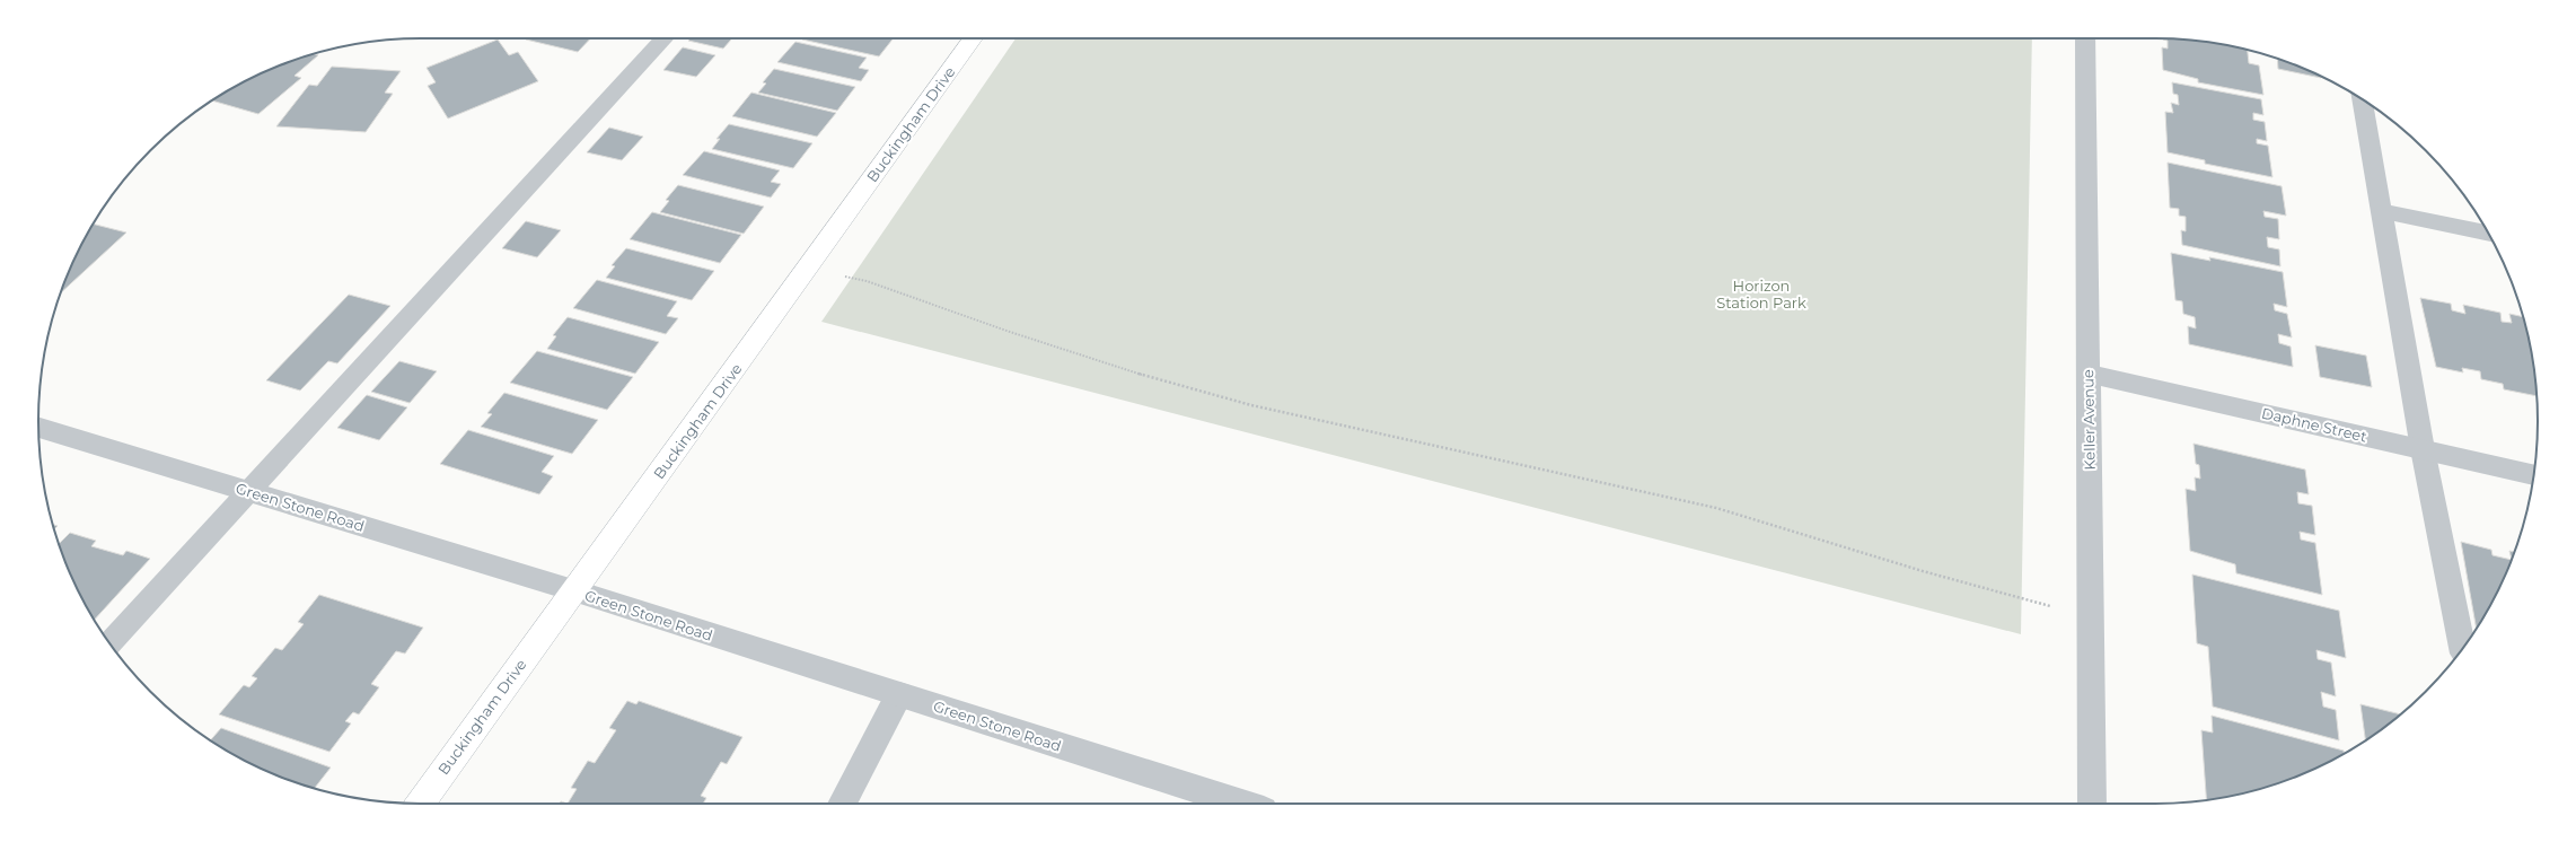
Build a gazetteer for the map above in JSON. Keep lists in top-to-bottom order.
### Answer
{
  "streets": {
    "street": [
      "Buckingham Drive",
      "Keller Avenue",
      "Daphne Street",
      "Green Stone Road"
    ]
  },
  "crossings": [
    ["Buckingham Drive", "Green Stone Road"],
    ["Keller Avenue", "Daphne Street"]
  ],
  "parks": ["Horizon Station Park"]
}
